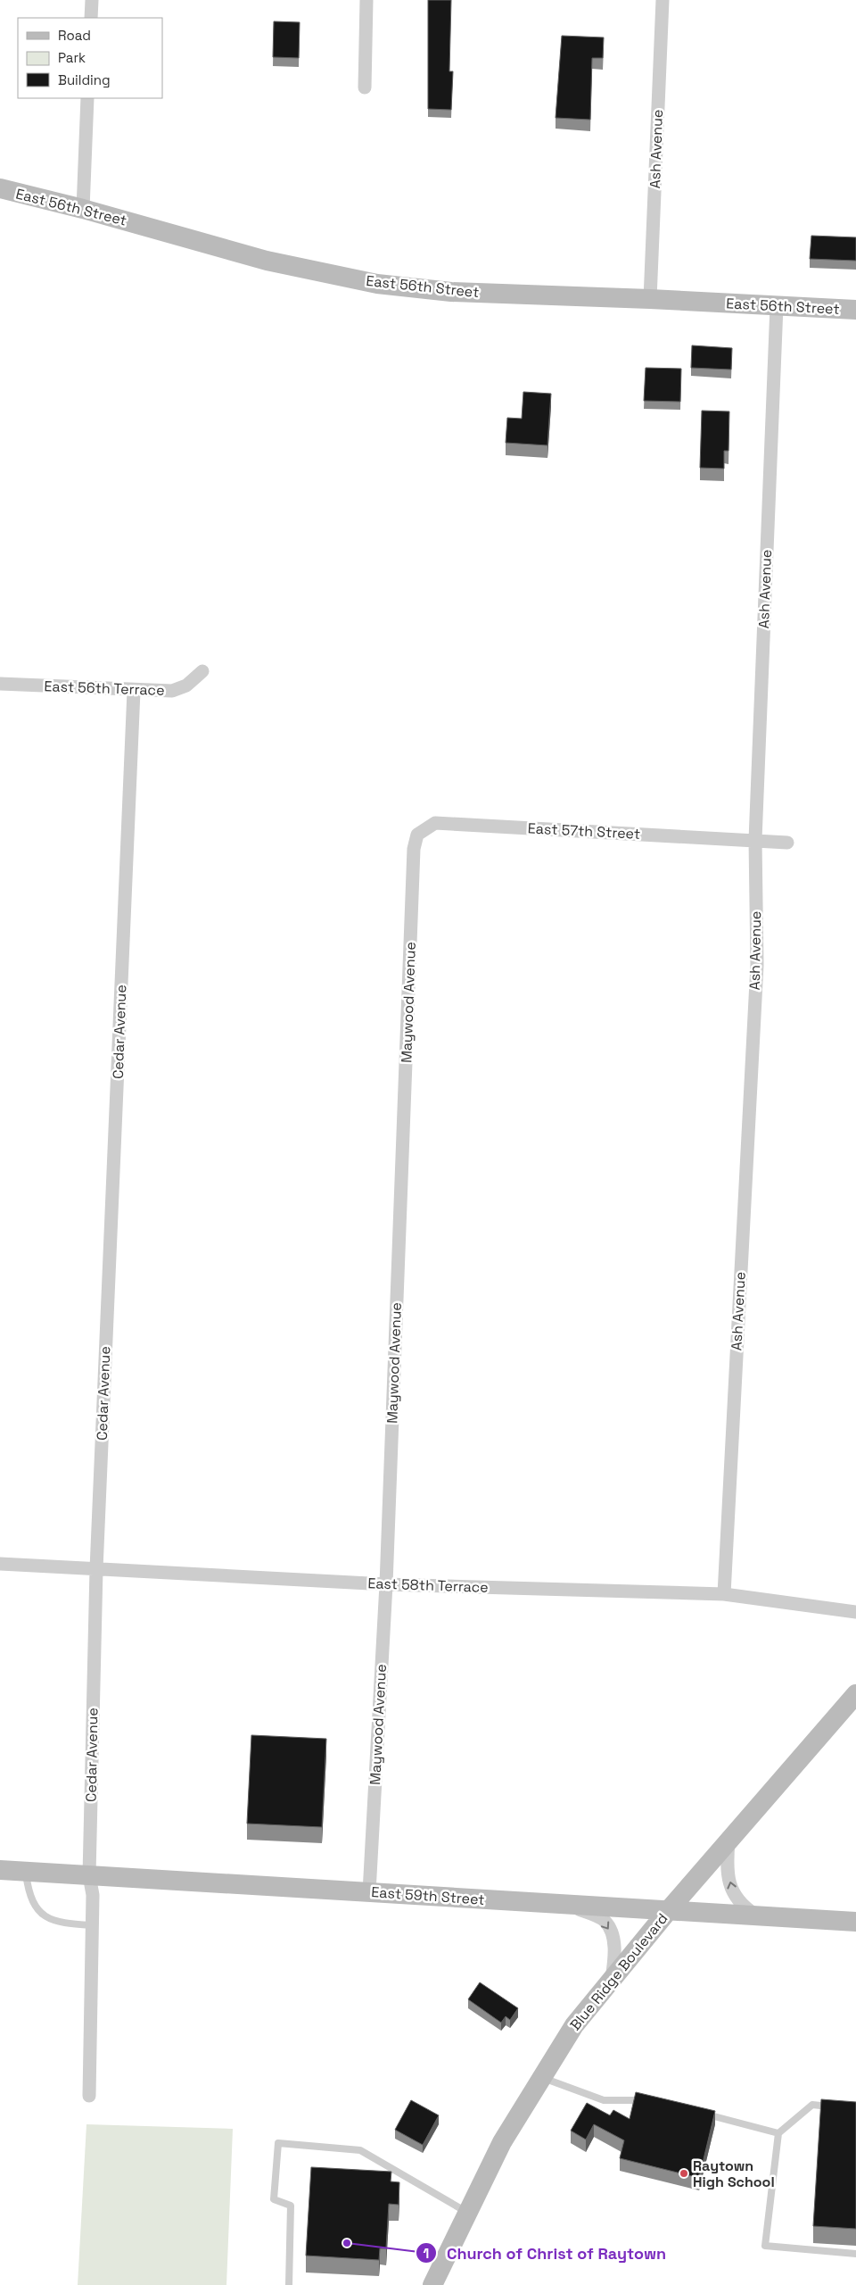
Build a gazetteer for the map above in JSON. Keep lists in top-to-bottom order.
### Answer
{
  "streets": {
    "street": [
      "Ash Avenue",
      "East 56th Street",
      "East 56th Terrace",
      "East 57th Street",
      "Maywood Avenue",
      "Cedar Avenue",
      "East 58th Terrace",
      "East 59th Street",
      "Blue Ridge Boulevard"
    ]
  },
  "crossings": [
    ["Ash Avenue", "East 56th Street"],
    ["Ash Avenue", "East 57th Street"],
    ["Ash Avenue", "East 58th Terrace"],
    ["East 56th Terrace", "Cedar Avenue"],
    ["East 57th Street", "Maywood Avenue"],
    ["Maywood Avenue", "East 58th Terrace"],
    ["Maywood Avenue", "East 59th Street"],
    ["Cedar Avenue", "East 58th Terrace"],
    ["Cedar Avenue", "East 59th Street"],
    ["East 59th Street", "Blue Ridge Boulevard"]
  ],
  "places": ["Raytown High School", "Church of Christ of Raytown"],
  "legend": ["Road", "Park", "Building"]
}
